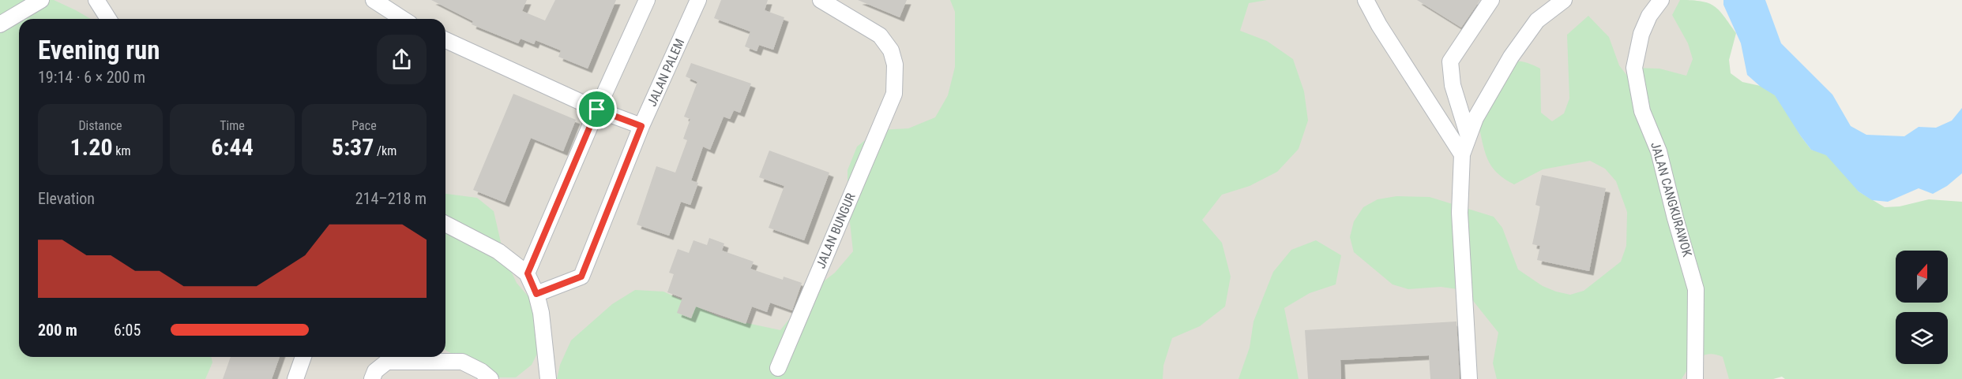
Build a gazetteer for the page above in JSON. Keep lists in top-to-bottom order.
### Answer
{
  "streets": {
    "street": ["JALAN PALEM", "JALAN CANGKURAWOK", "JALAN BUNGUR"]
  },
  "north": "top",
  "page": {
    "heading": ["Evening run", "19:14 · 6 × 200 m"],
    "stats": [
      ["Distance", "1.20 km"],
      ["Time", "6:44"],
      ["Pace", "5:37 /km"]
    ],
    "chart": ["Elevation", "214–218 m"],
    "list": [
      {
        "name": "200 m",
        "note": "6:05"
      }
    ]
  }
}
